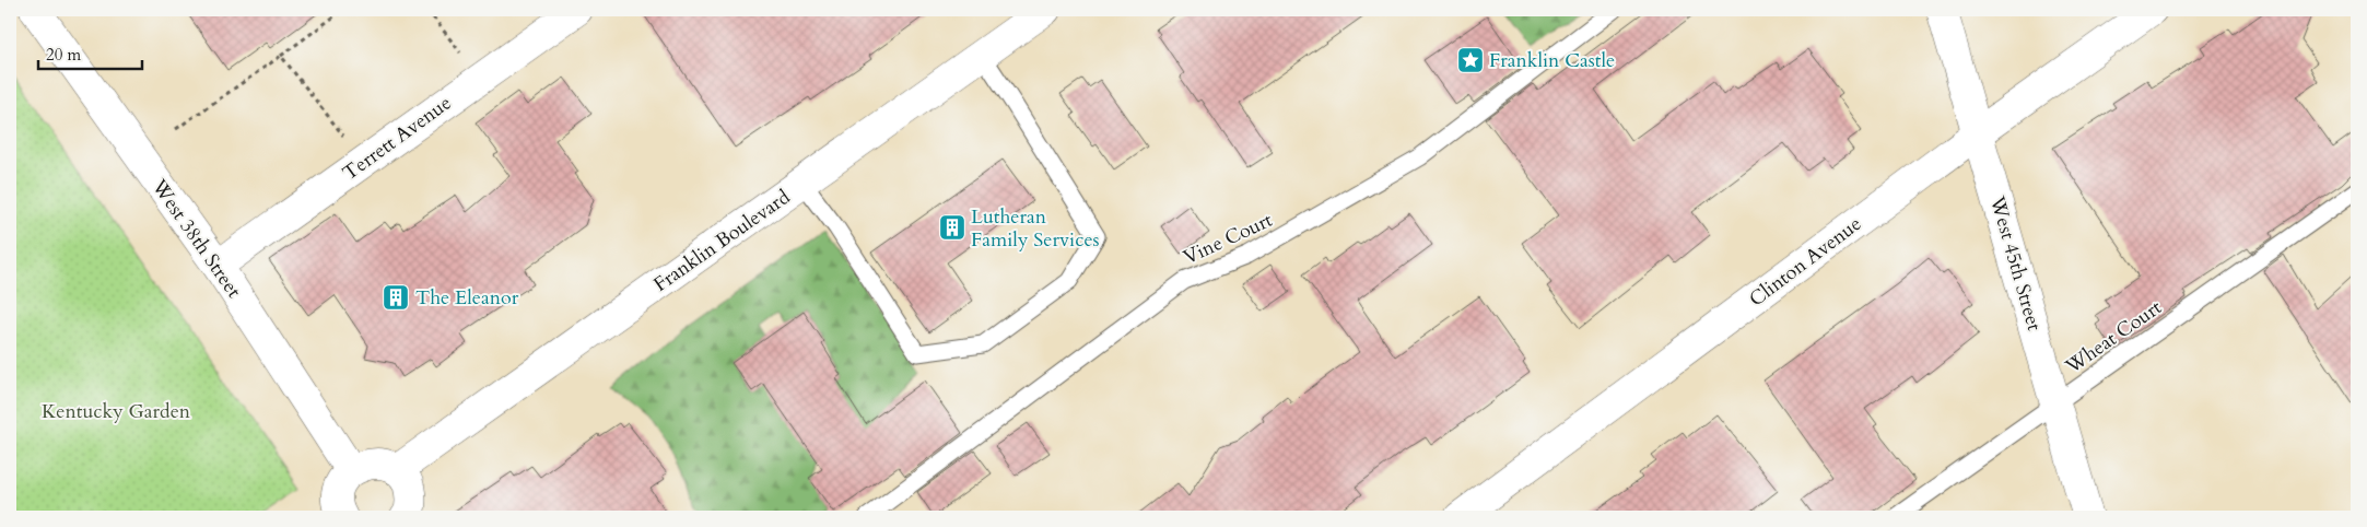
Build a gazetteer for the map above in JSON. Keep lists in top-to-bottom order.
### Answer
{
  "streets": {
    "street": [
      "Terrett Avenue",
      "West 38th Street",
      "Franklin Boulevard",
      "Clinton Avenue",
      "West 45th Street"
    ],
    "lane": ["Vine Court", "Wheat Court"]
  },
  "crossings": [
    ["Terrett Avenue", "West 38th Street"],
    ["Clinton Avenue", "West 45th Street"],
    ["West 45th Street", "Wheat Court"]
  ],
  "parks": ["Kentucky Garden"],
  "places": {
    "place": ["Franklin Castle"],
    "building": ["Lutheran Family Services", "The Eleanor"]
  },
  "scale_bar": "20 m"
}
